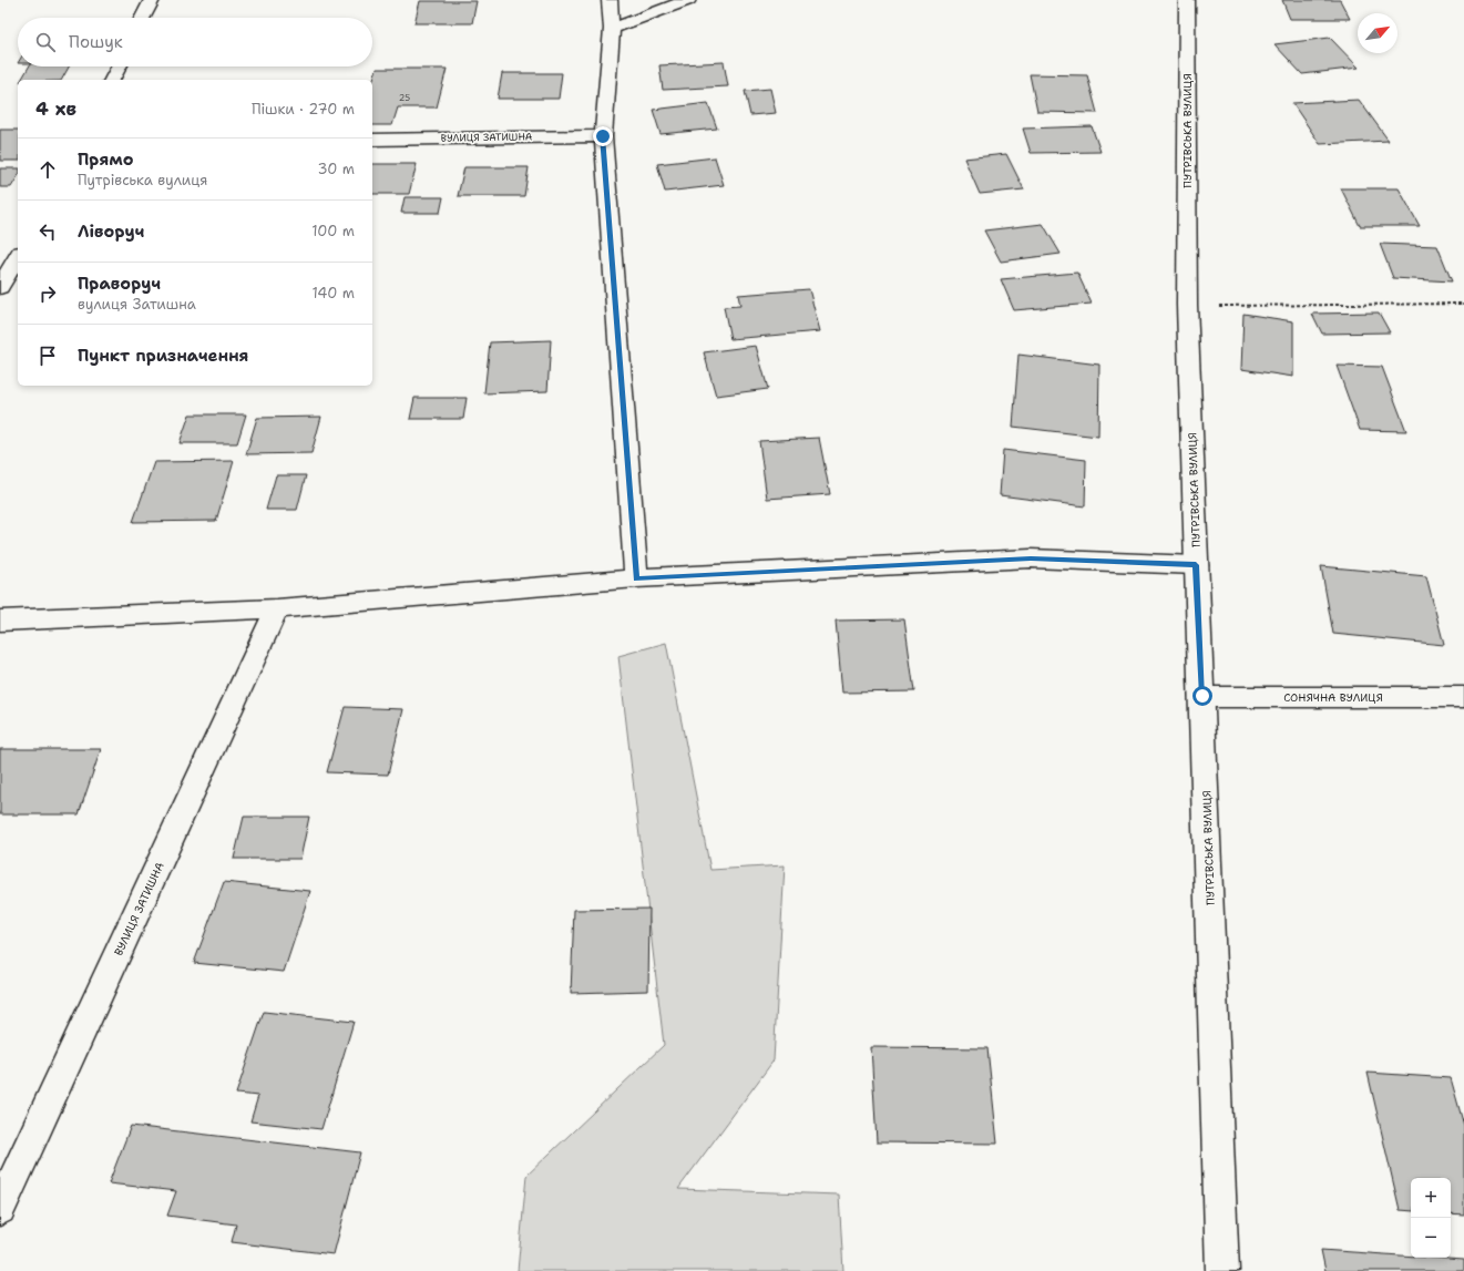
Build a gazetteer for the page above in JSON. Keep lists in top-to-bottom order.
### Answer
{
  "streets": {
    "street": ["ПУТРІВСЬКА ВУЛИЦЯ", "ВУЛИЦЯ ЗАТИШНА", "СОНЯЧНА ВУЛИЦЯ"]
  },
  "crossings": [
    ["ПУТРІВСЬКА ВУЛИЦЯ", "СОНЯЧНА ВУЛИЦЯ"]
  ],
  "house_numbers": ["25"],
  "north": "top right",
  "page": {
    "search": "Пошук",
    "heading": ["4 хв", "Пішки · 270 m"],
    "list": [
      ["Прямо", "Путрівська вулиця", "30 m"],
      ["Ліворуч", "100 m"],
      ["Праворуч", "вулиця Затишна", "140 m"],
      "Пункт призначення"
    ],
    "map_buttons": ["+", "−"]
  }
}
